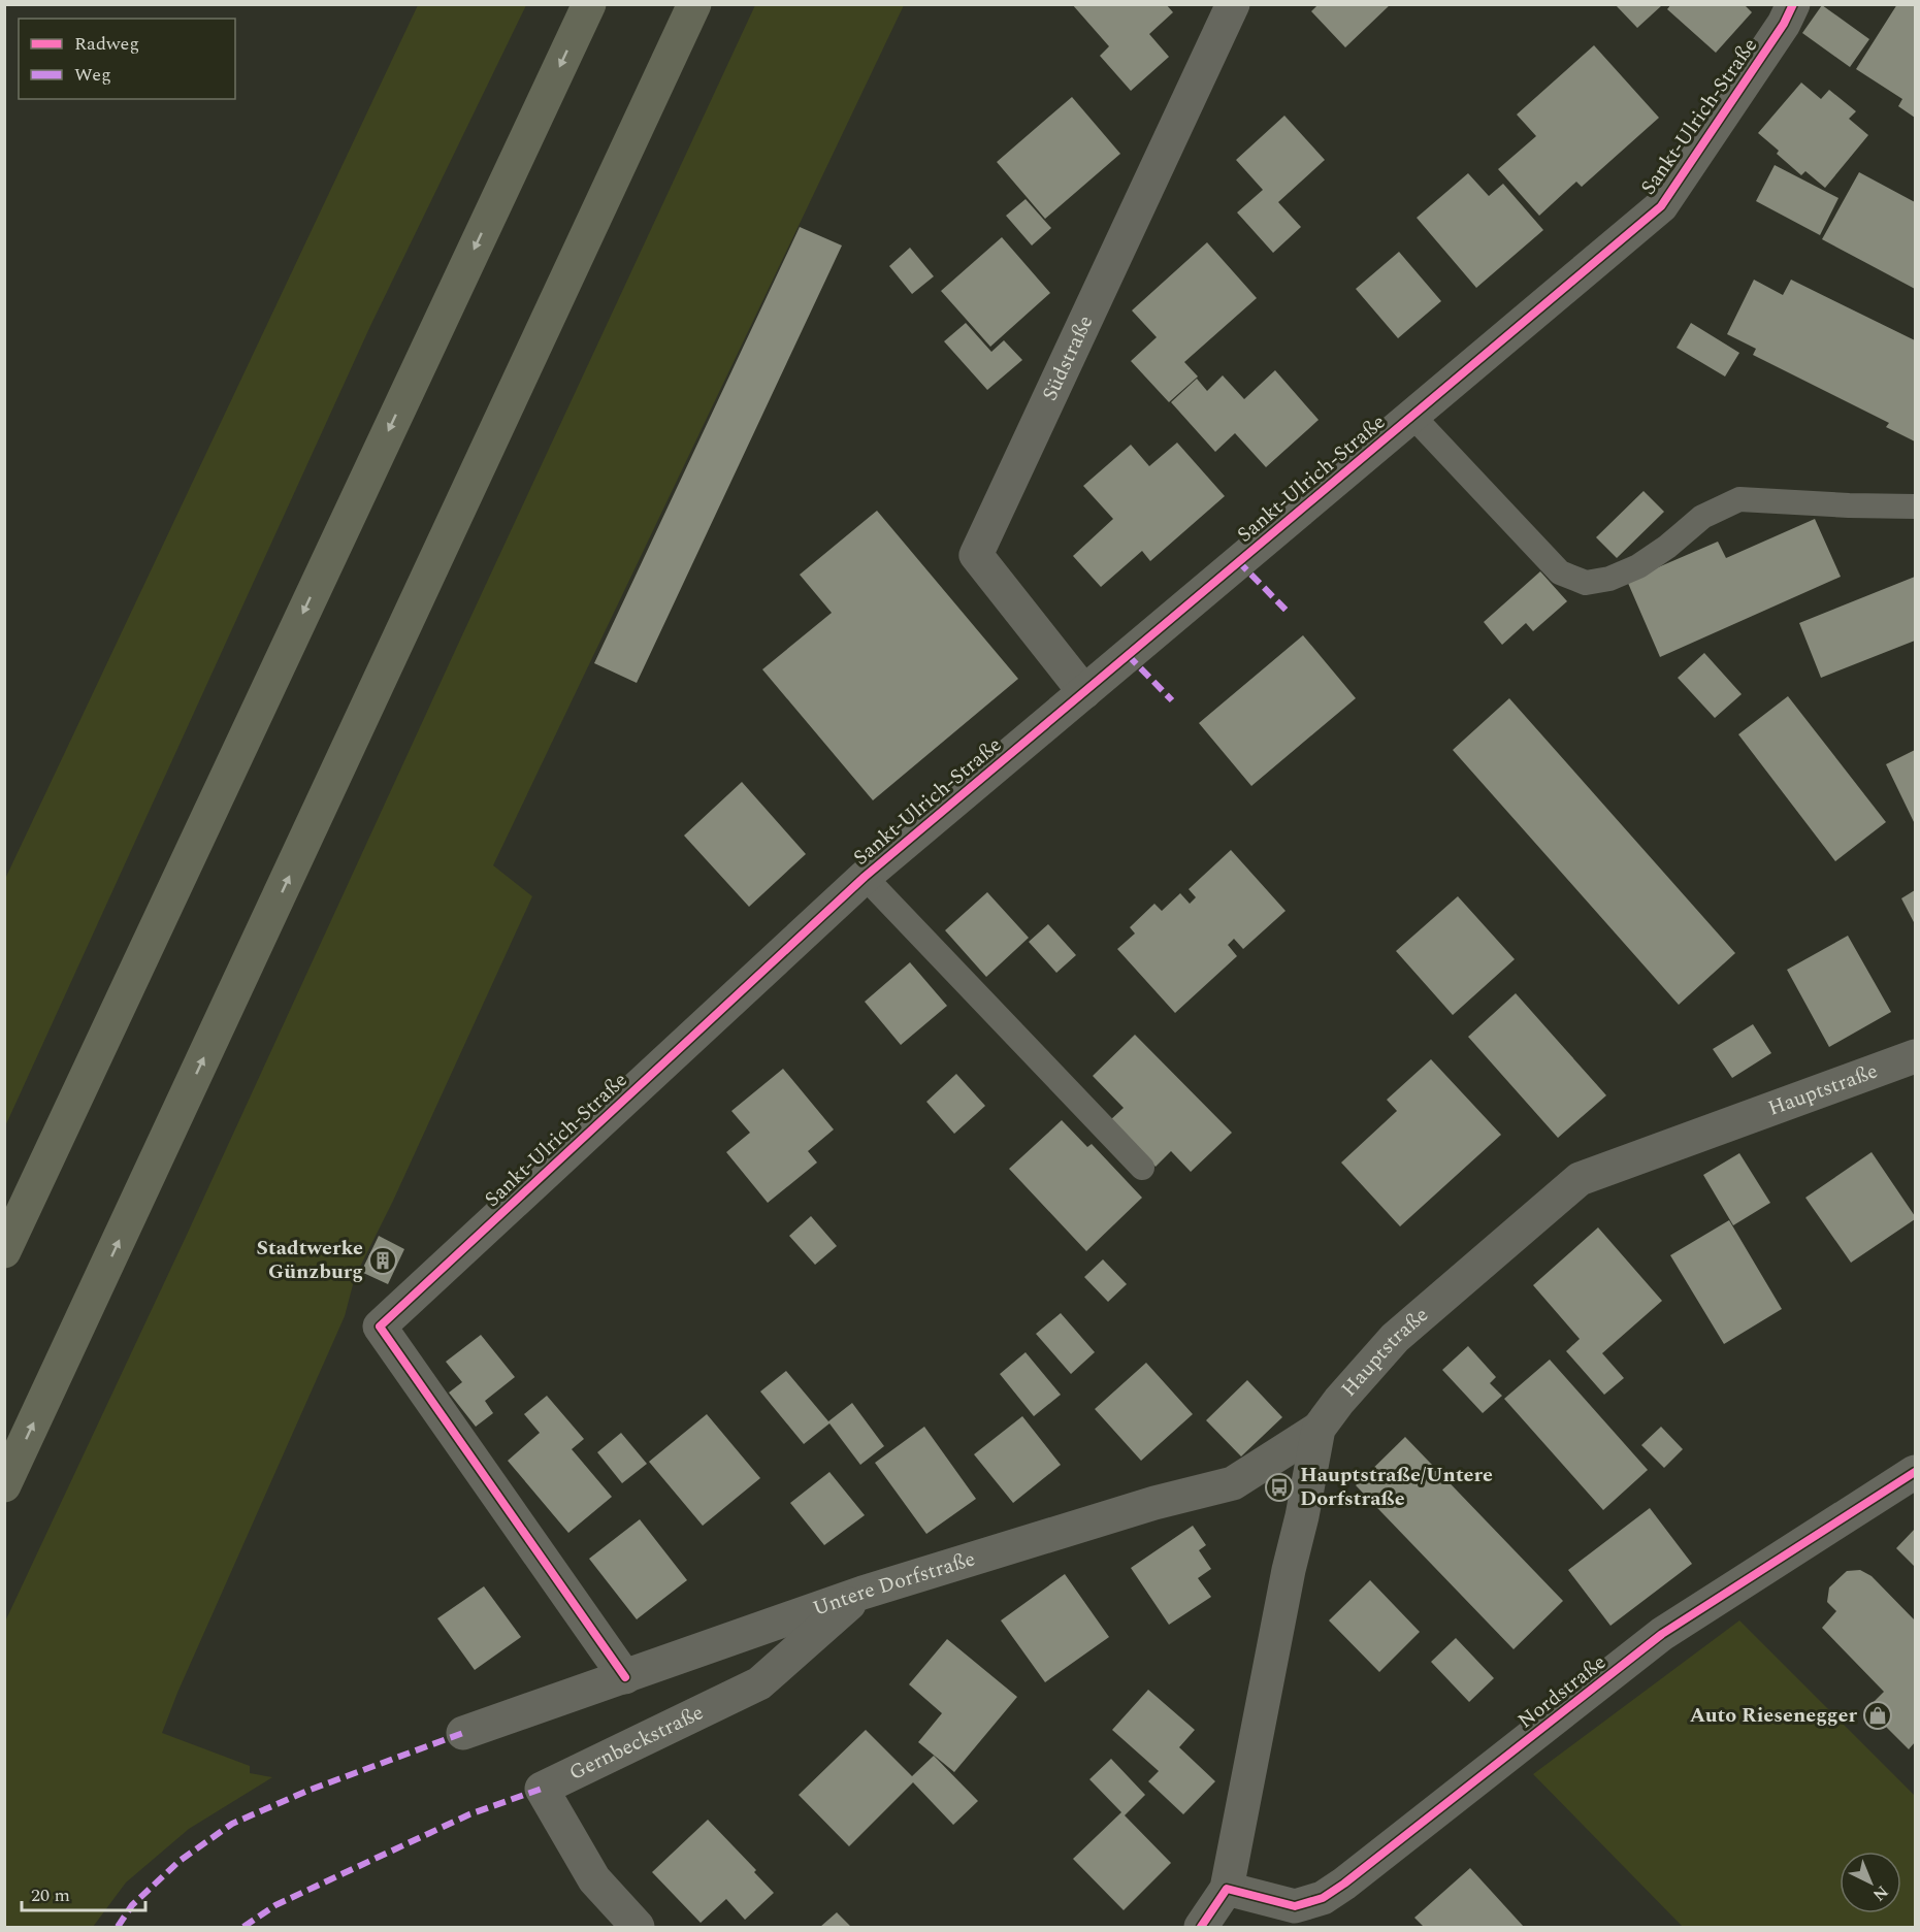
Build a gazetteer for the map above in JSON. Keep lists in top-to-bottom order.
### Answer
{
  "streets": {
    "street": [
      "Sankt-Ulrich-Straße",
      "Südstraße",
      "Hauptstraße",
      "Untere Dorfstraße",
      "Nordstraße",
      "Gernbeckstraße"
    ]
  },
  "crossings": [
    ["Sankt-Ulrich-Straße", "Südstraße"],
    ["Sankt-Ulrich-Straße", "Untere Dorfstraße"],
    ["Hauptstraße", "Untere Dorfstraße"],
    ["Hauptstraße", "Nordstraße"],
    ["Untere Dorfstraße", "Gernbeckstraße"]
  ],
  "places": {
    "building": ["Stadtwerke Günzburg"],
    "bus stop": ["Hauptstraße/Untere Dorfstraße"],
    "shop": ["Auto Riesenegger"]
  },
  "legend": ["Radweg", "Weg"],
  "scale_bar": "20 m",
  "north": "bottom right"
}
